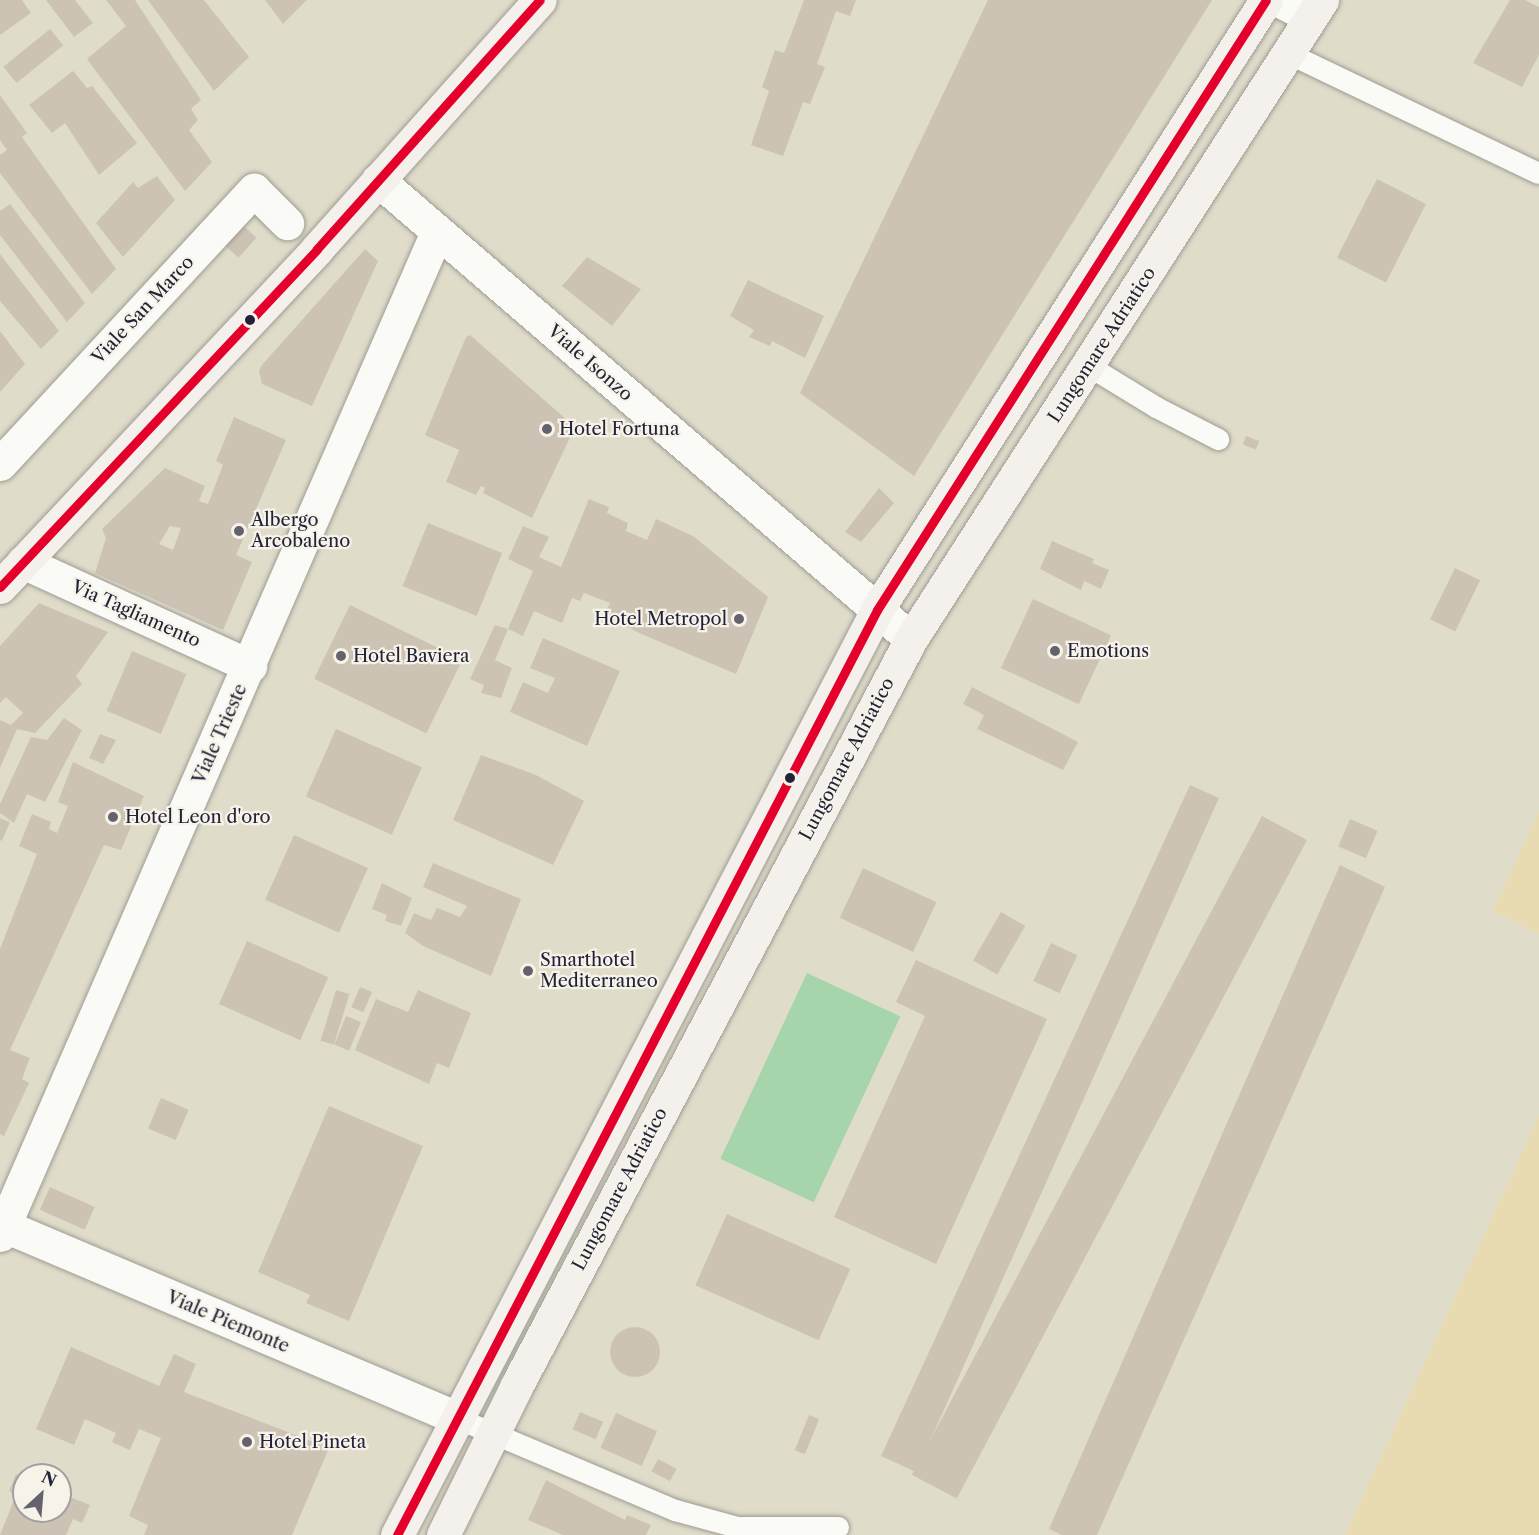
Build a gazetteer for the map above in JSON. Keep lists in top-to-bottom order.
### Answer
{
  "streets": {
    "street": [
      "Viale San Marco",
      "Lungomare Adriatico",
      "Viale Isonzo",
      "Via Tagliamento",
      "Viale Trieste",
      "Viale Piemonte"
    ]
  },
  "crossings": [
    ["Lungomare Adriatico", "Viale Isonzo"],
    ["Viale Isonzo", "Viale Trieste"],
    ["Via Tagliamento", "Viale Trieste"],
    ["Viale Trieste", "Viale Piemonte"]
  ],
  "places": [
    "Hotel Fortuna",
    "Albergo Arcobaleno",
    "Hotel Metropol",
    "Emotions",
    "Hotel Baviera",
    "Hotel Leon d'oro",
    "Smarthotel Mediterraneo",
    "Hotel Pineta"
  ],
  "north": "top right"
}
